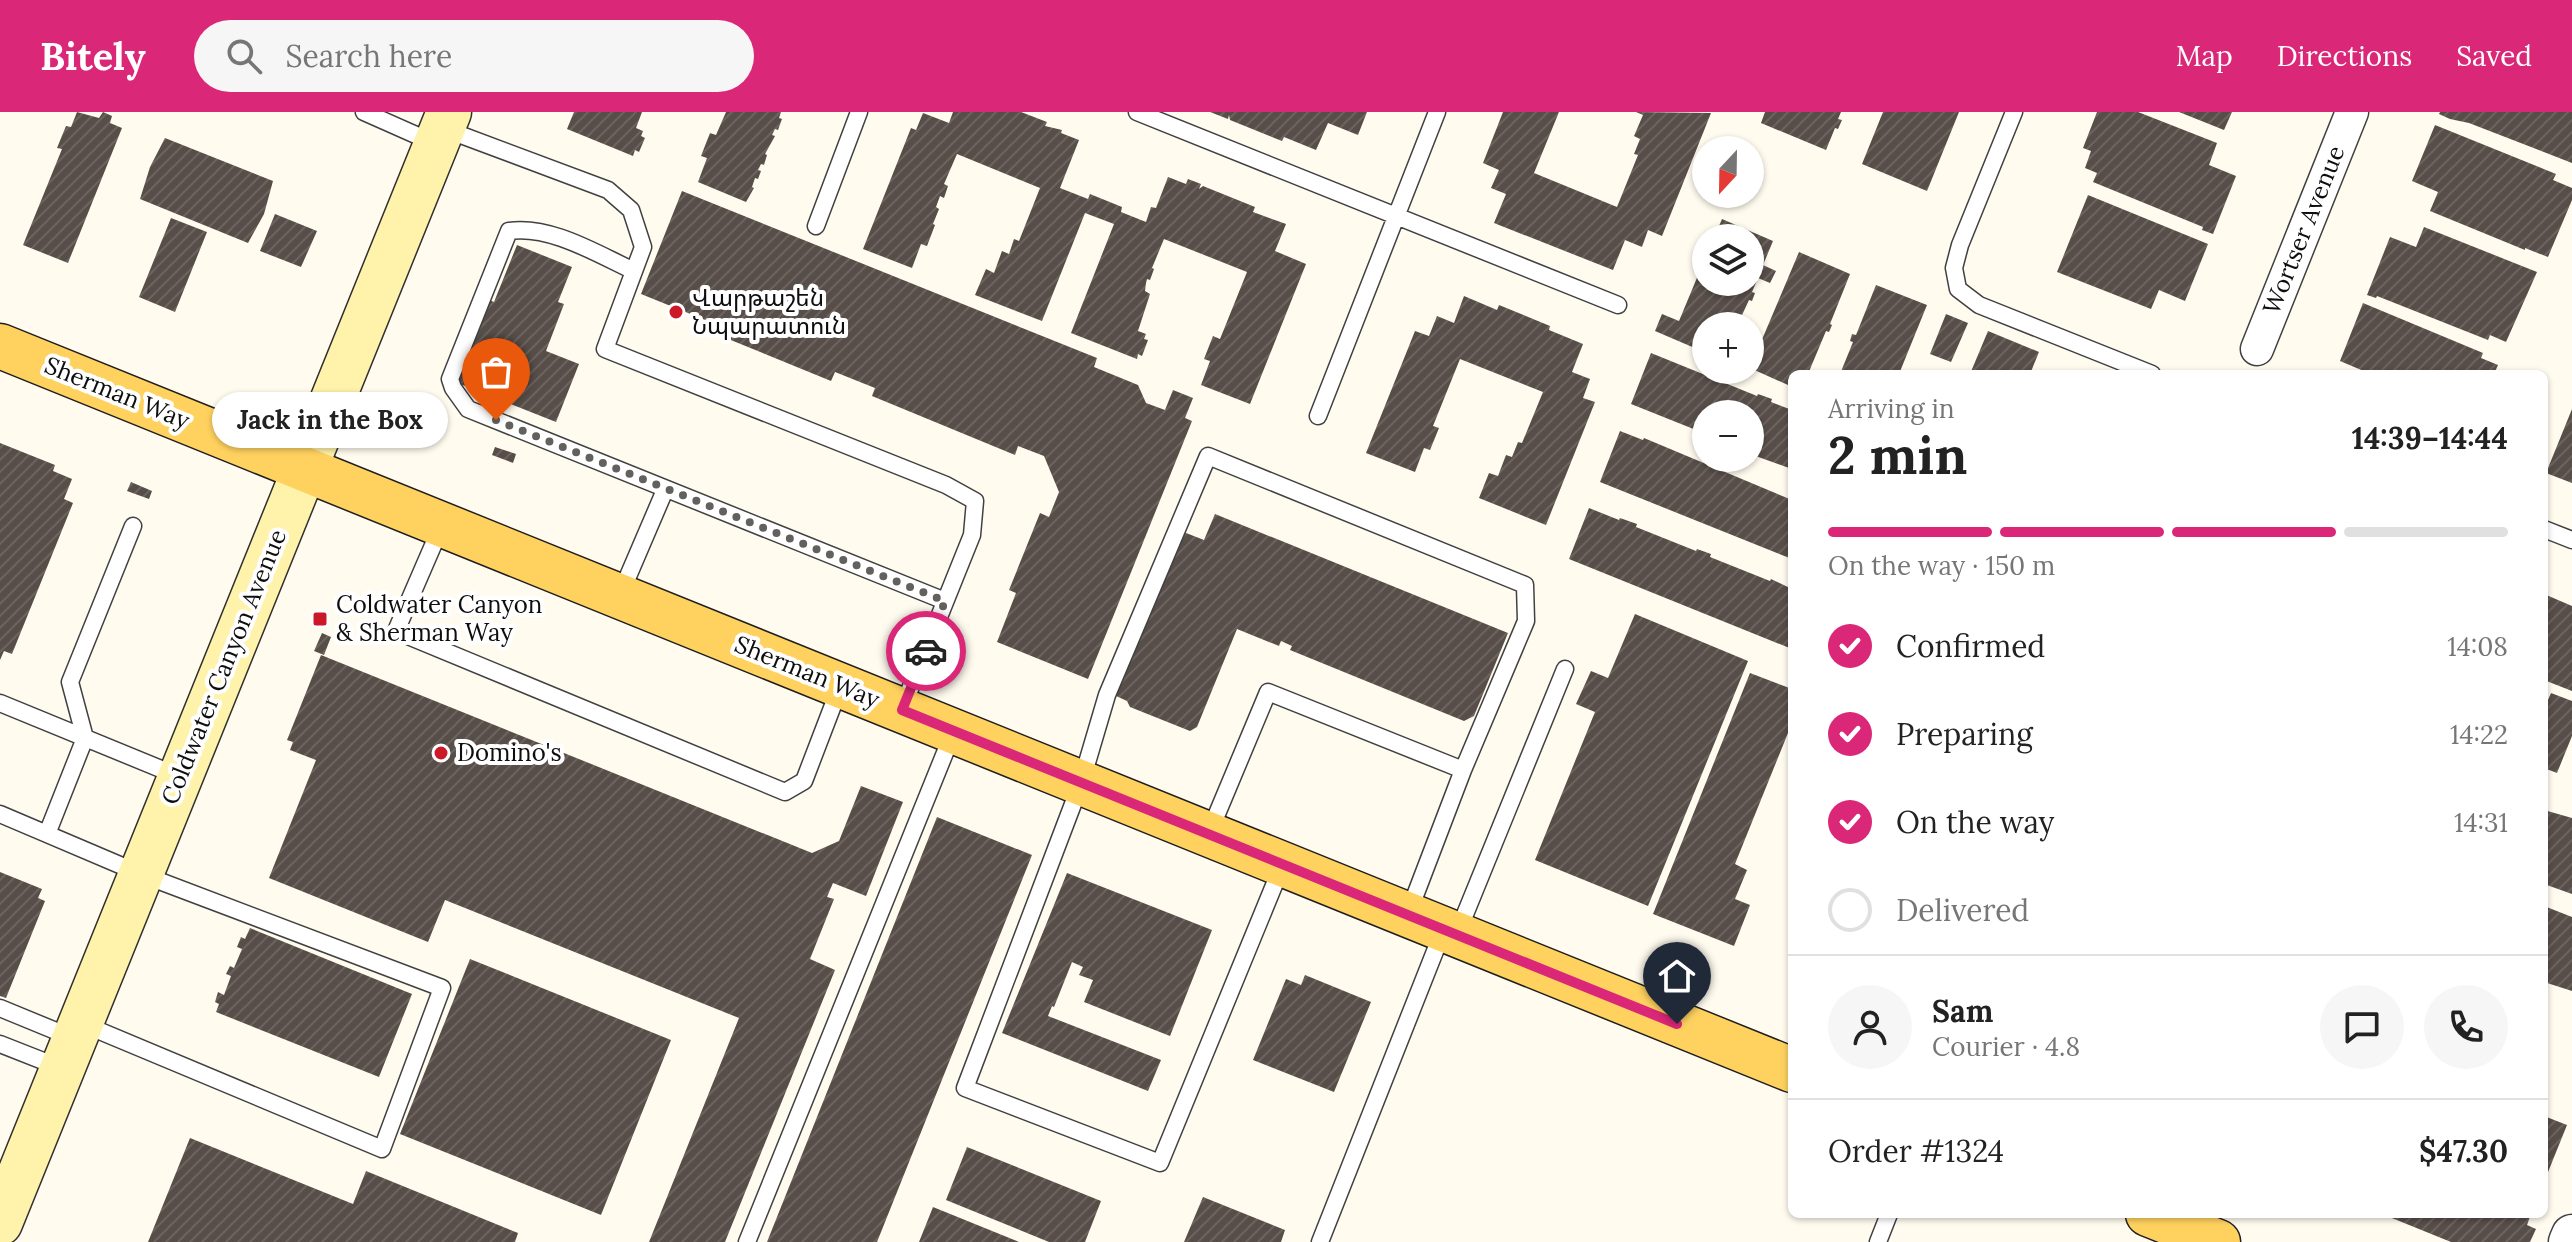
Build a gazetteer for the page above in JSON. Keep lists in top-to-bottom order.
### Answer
{
  "streets": {
    "main road": ["Sherman Way", "Coldwater Canyon Avenue"],
    "street": ["Wortser Avenue"]
  },
  "crossings": [
    ["Sherman Way", "Coldwater Canyon Avenue"]
  ],
  "places": {
    "other": ["Վարթաշեն Նպարատուն", "Jack in the Box", "Domino's"],
    "transit": ["Coldwater Canyon & Sherman Way"]
  },
  "north": "bottom",
  "page": {
    "header": "Bitely",
    "search": "Search here",
    "nav": ["Map", "Directions", "Saved"],
    "map_buttons": ["+", "−"],
    "heading": ["2 min", "Arriving in", "14:39–14:44"],
    "panel": [
      "Sam",
      "Courier · 4.8",
      "Order #1324",
      "$47.30"
    ],
    "bubble": "Jack in the Box",
    "bar": "On the way · 150 m",
    "list": [
      ["Confirmed", "14:08"],
      ["Preparing", "14:22"],
      ["On the way", "14:31"],
      "Delivered"
    ]
  }
}
